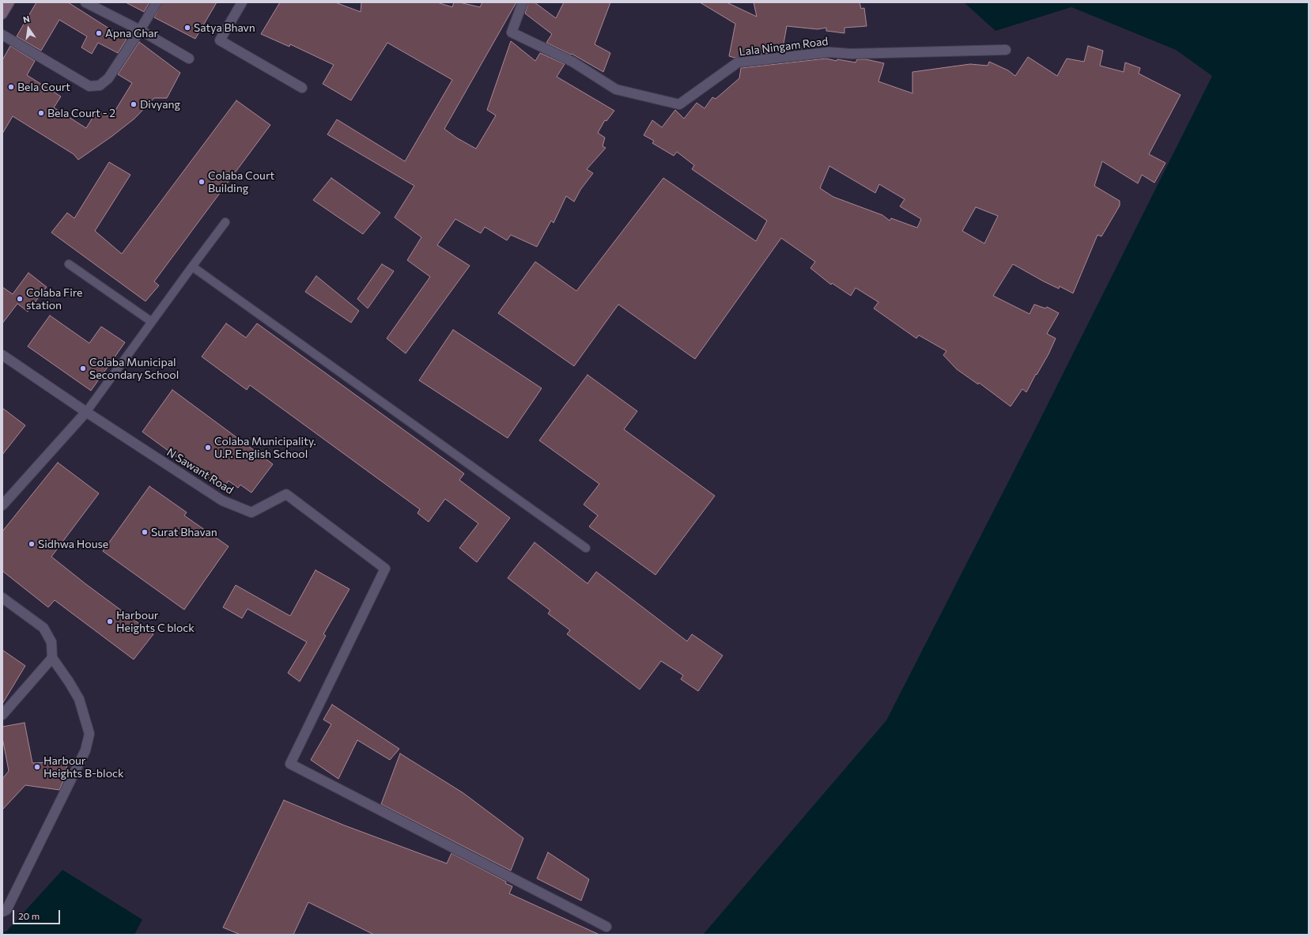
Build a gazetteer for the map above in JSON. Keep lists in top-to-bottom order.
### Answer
{
  "streets": {
    "street": ["Lala Ningam Road", "N Sawant Road"]
  },
  "places": [
    "Satya Bhavn",
    "Apna Ghar",
    "Bela Court",
    "Divyang",
    "Bela Court - 2",
    "Colaba Court Building",
    "Colaba Fire station",
    "Colaba Municipal Secondary School",
    "Colaba Municipality. U.P. English School",
    "Surat Bhavan",
    "Sidhwa House",
    "Harbour Heights C block",
    "Harbour Heights B-block"
  ],
  "scale_bar": "20 m",
  "north": "top"
}
